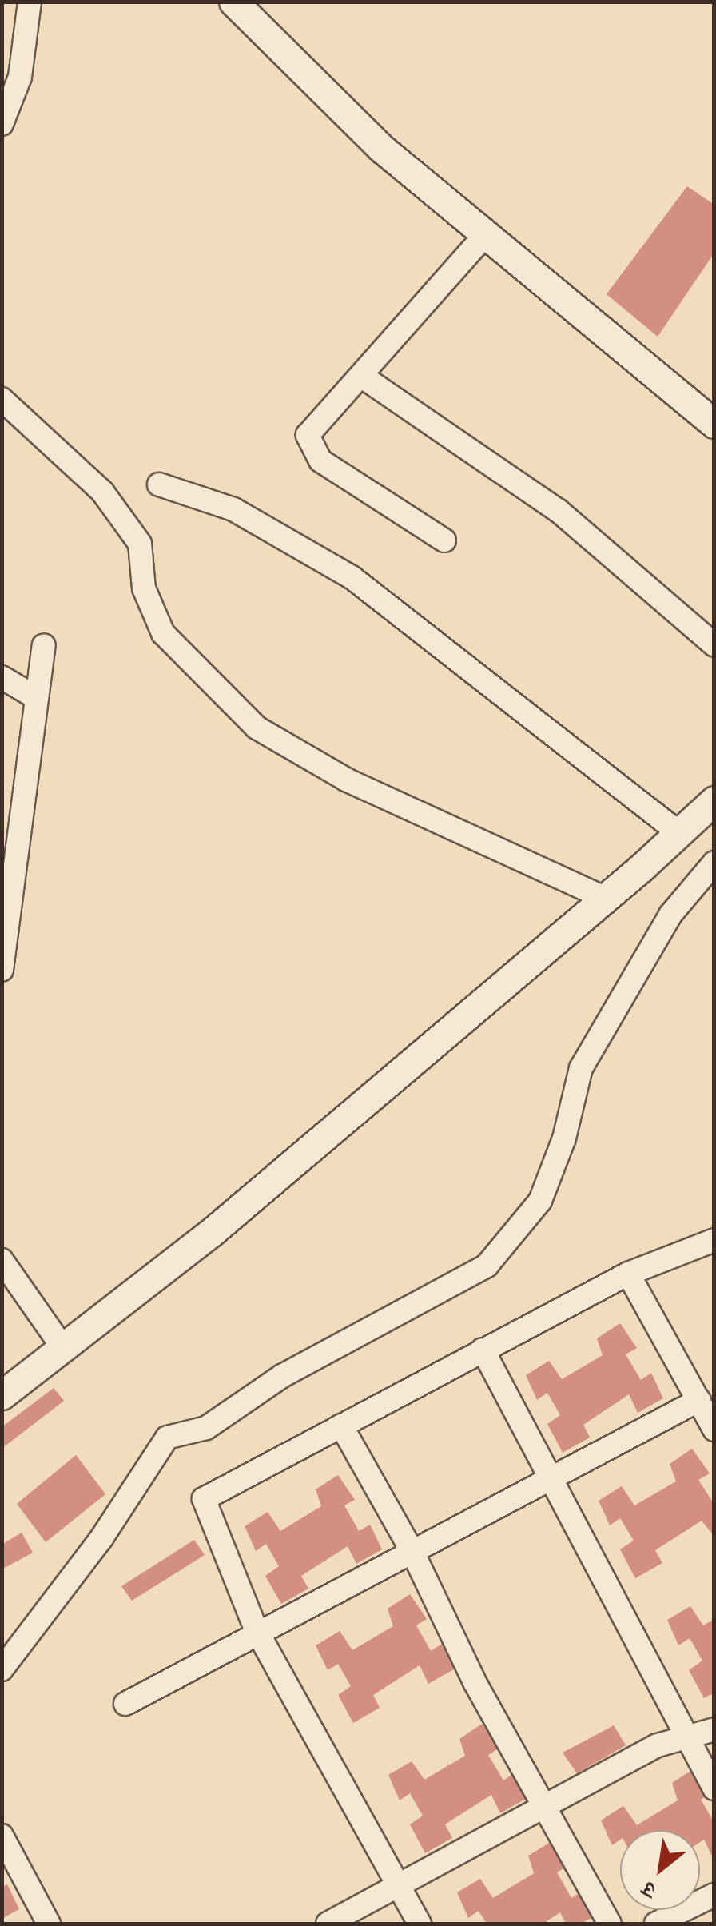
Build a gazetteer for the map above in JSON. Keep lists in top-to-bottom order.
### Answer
{
  "north": "bottom left"
}
